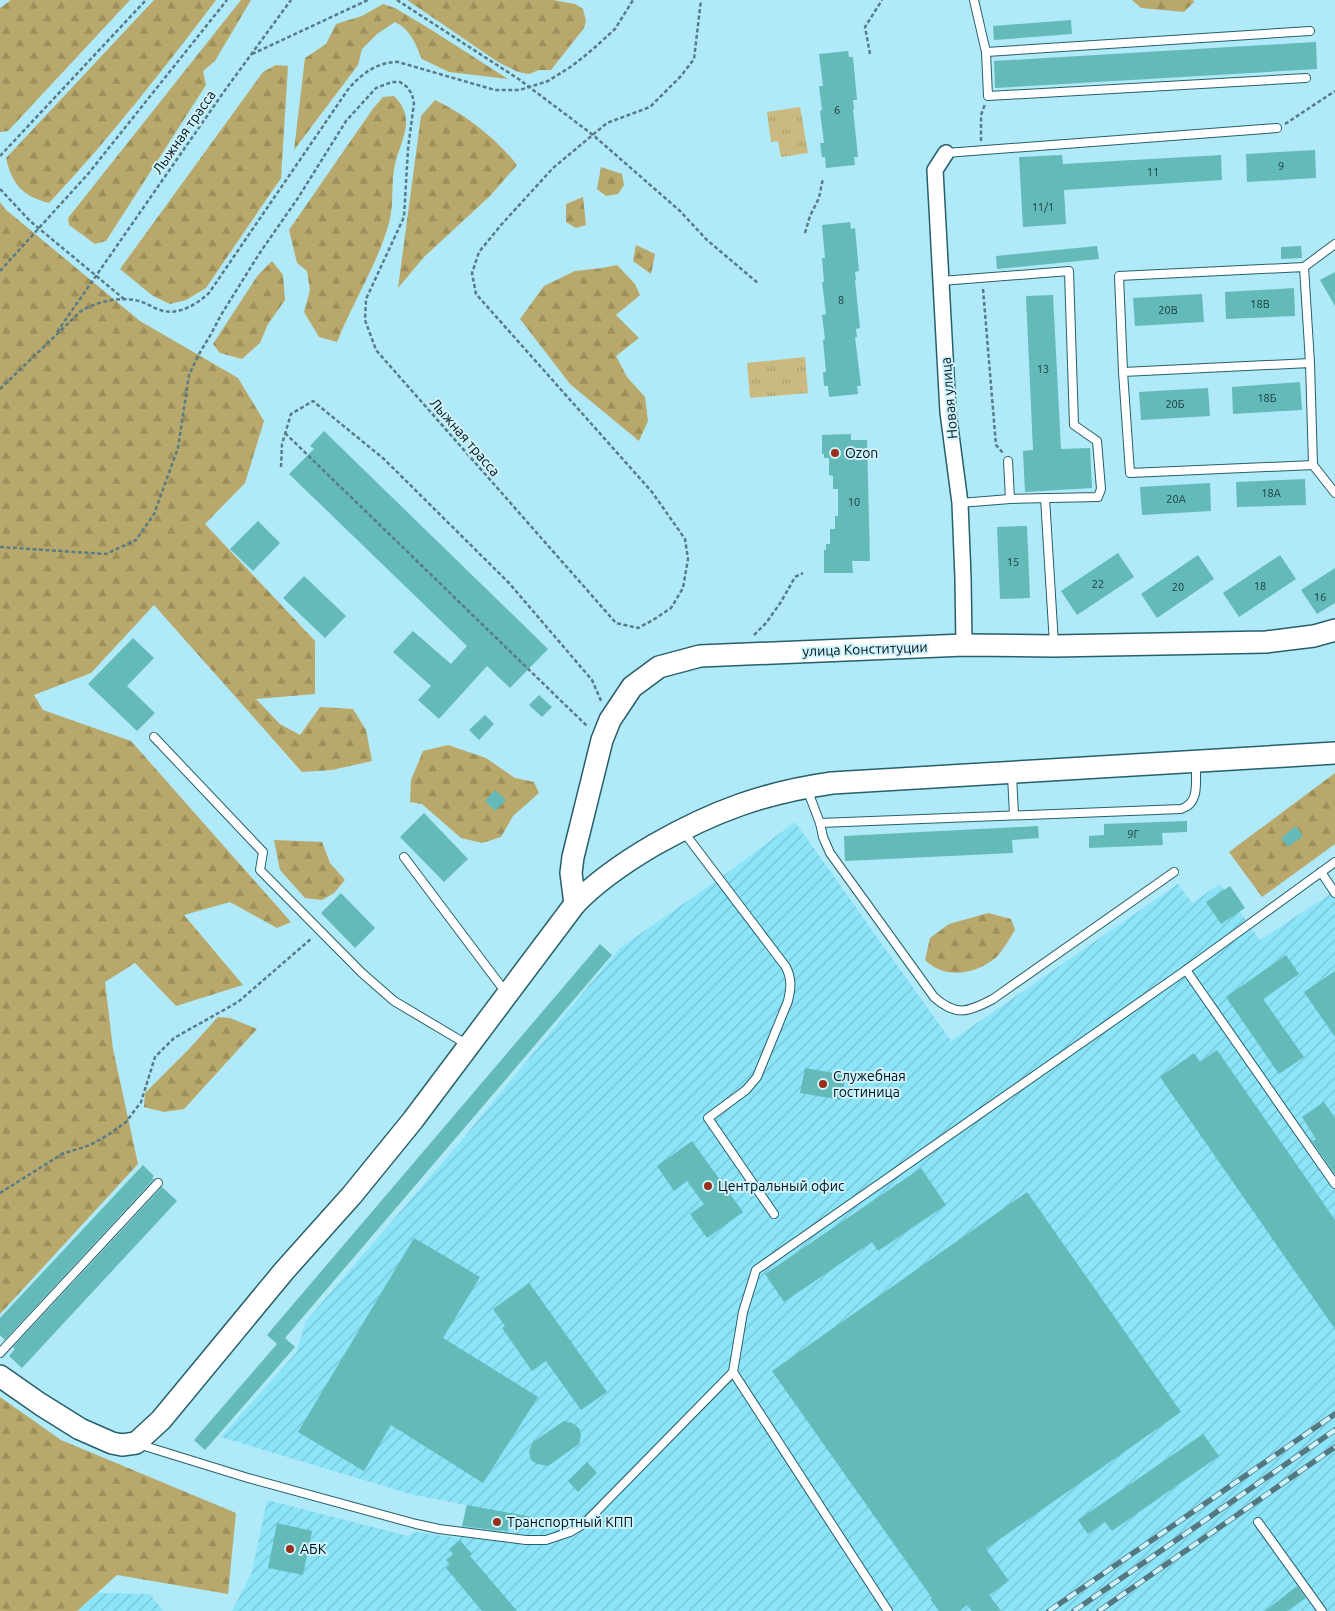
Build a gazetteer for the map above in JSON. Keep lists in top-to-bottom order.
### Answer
{
  "streets": {
    "street": ["Новая улица", "улица Конституции"],
    "path": ["Лыжная трасса"]
  },
  "crossings": [
    ["Новая улица", "улица Конституции"]
  ],
  "places": [
    "Ozon",
    "Служебная гостиница",
    "Центральный офис",
    "Транспортный КПП",
    "АБК"
  ],
  "house_numbers": [
    "6",
    "9",
    "11",
    "11/1",
    "8",
    "18В",
    "20В",
    "13",
    "18Б",
    "20Б",
    "18А",
    "20А",
    "10",
    "15",
    "22",
    "18",
    "20",
    "16",
    "9Г"
  ]
}
